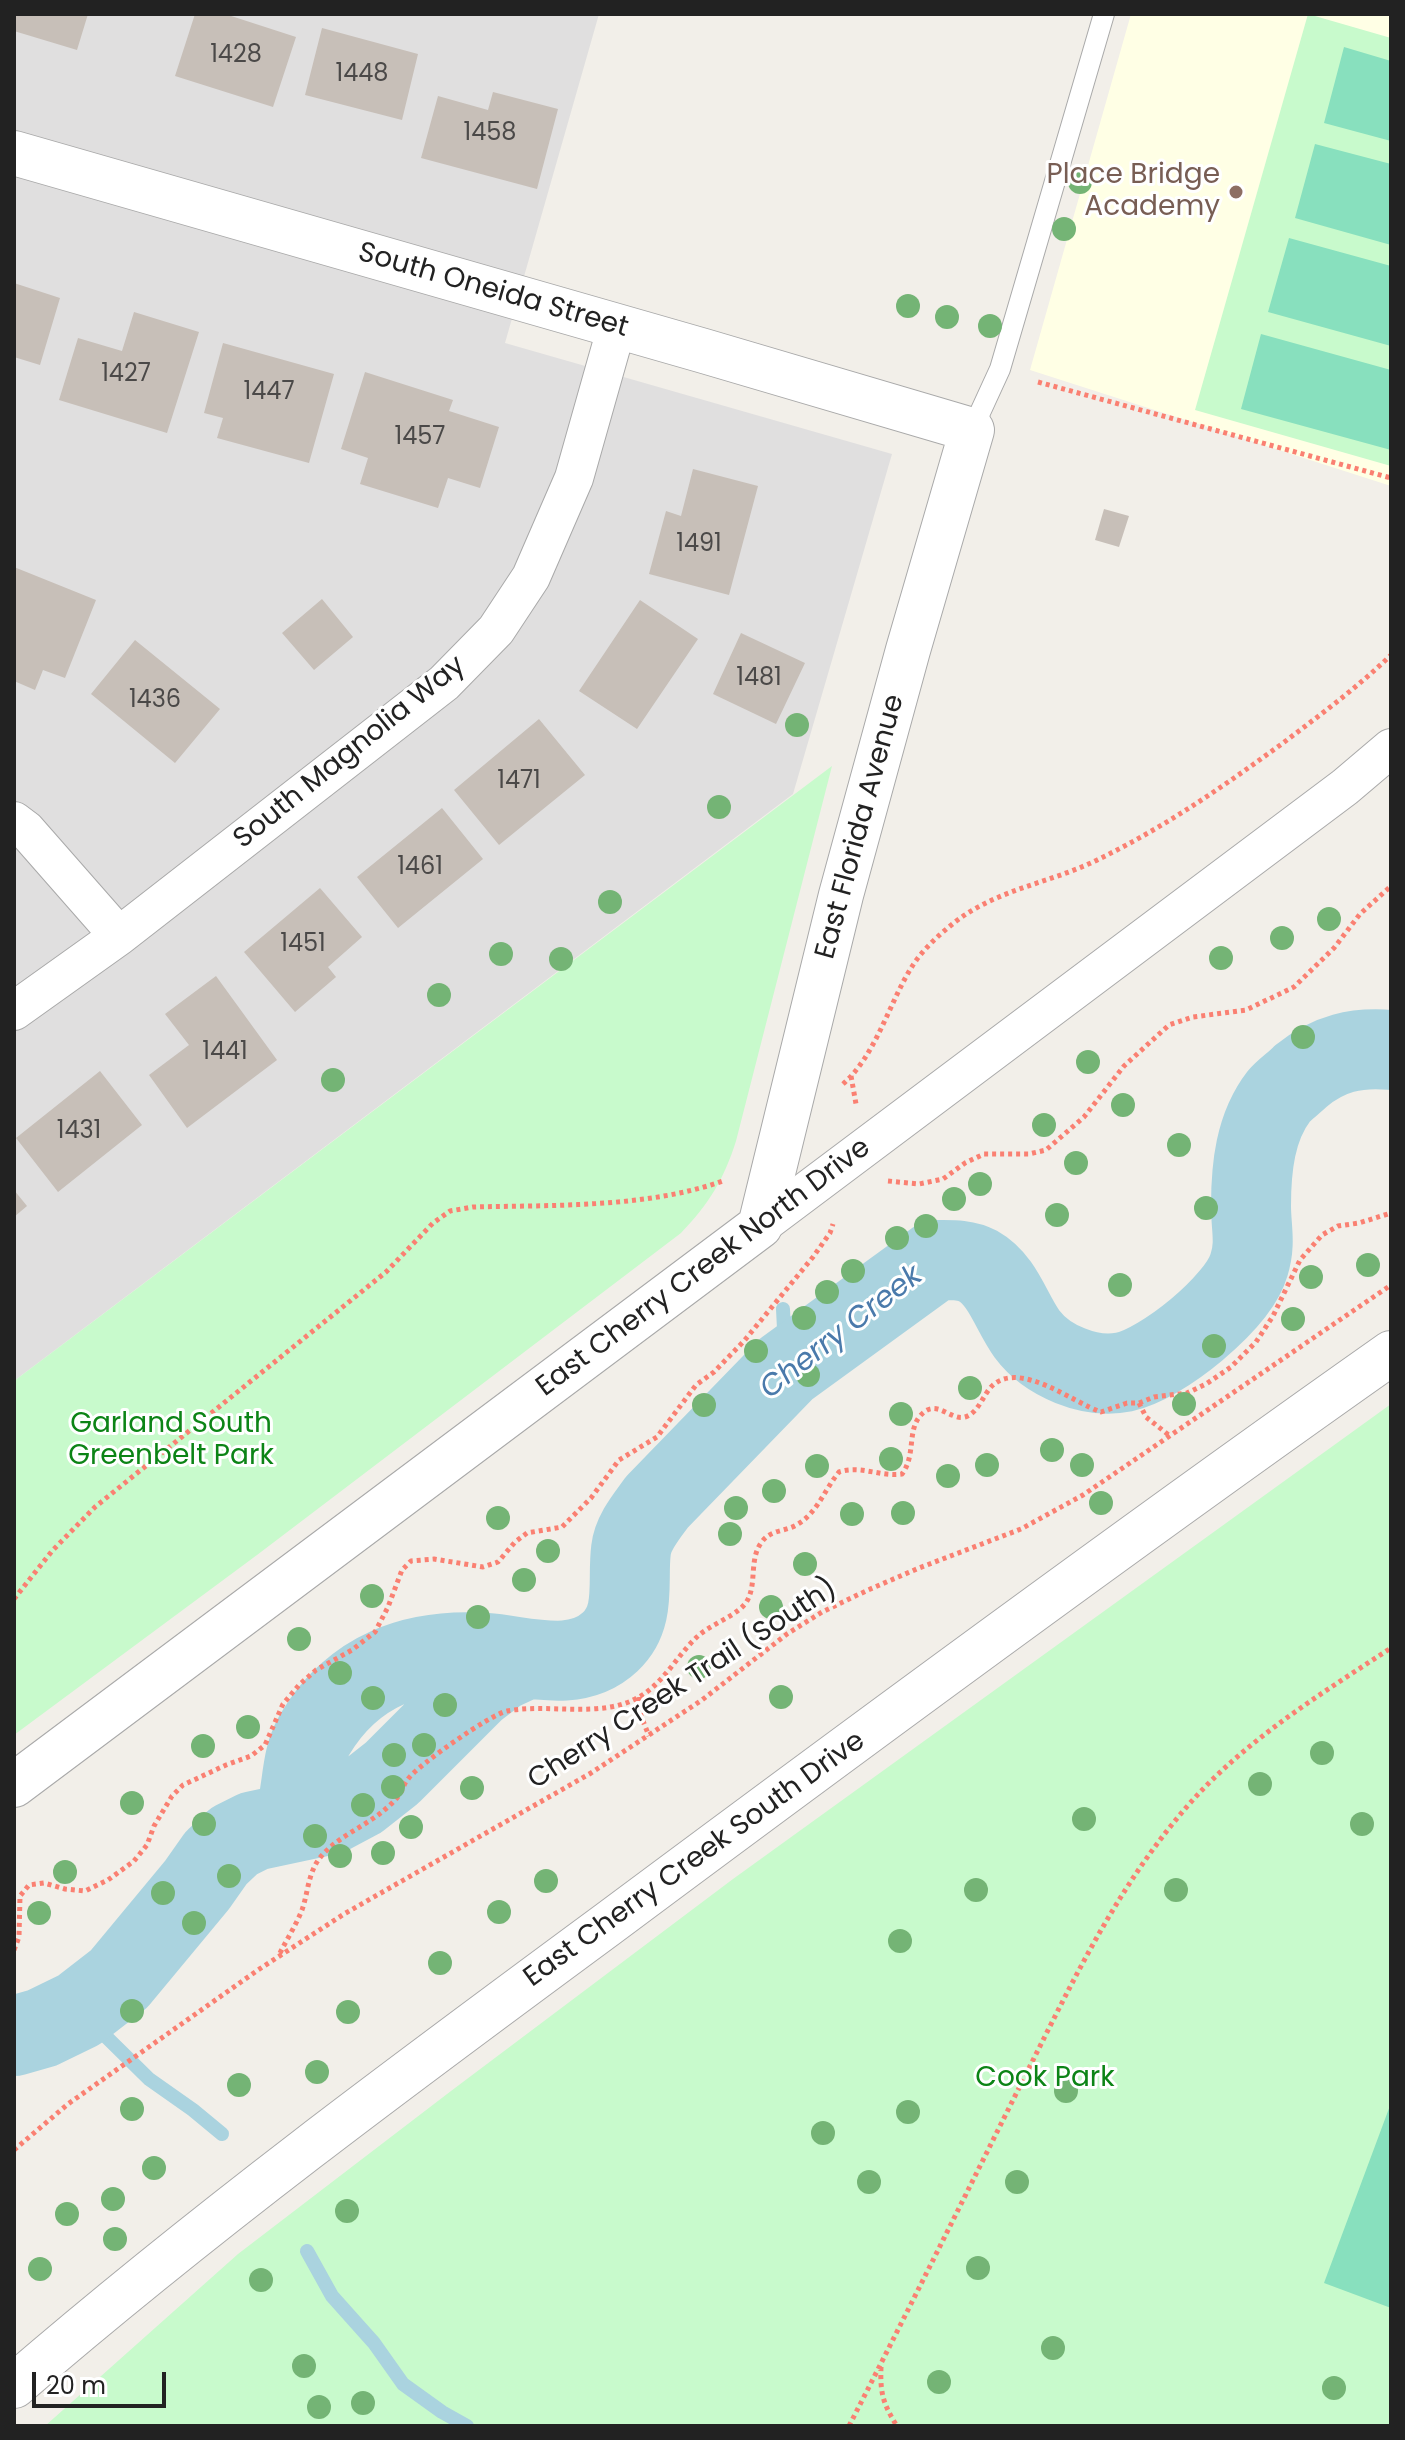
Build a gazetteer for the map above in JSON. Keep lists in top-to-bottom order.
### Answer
{
  "streets": {
    "street": [
      "South Oneida Street",
      "South Magnolia Way",
      "East Florida Avenue",
      "East Cherry Creek North Drive",
      "East Cherry Creek South Drive"
    ],
    "path": ["Cherry Creek Trail (South)"]
  },
  "crossings": [
    ["South Oneida Street", "South Magnolia Way"],
    ["South Oneida Street", "East Florida Avenue"],
    ["East Florida Avenue", "East Cherry Creek North Drive"]
  ],
  "water": ["Cherry Creek"],
  "parks": ["Garland South Greenbelt Park", "Cook Park"],
  "places": ["Place Bridge Academy"],
  "house_numbers": [
    "1428",
    "1448",
    "1458",
    "1427",
    "1447",
    "1457",
    "1491",
    "1481",
    "1436",
    "1471",
    "1461",
    "1451",
    "1441",
    "1431"
  ],
  "scale_bar": "20 m"
}
